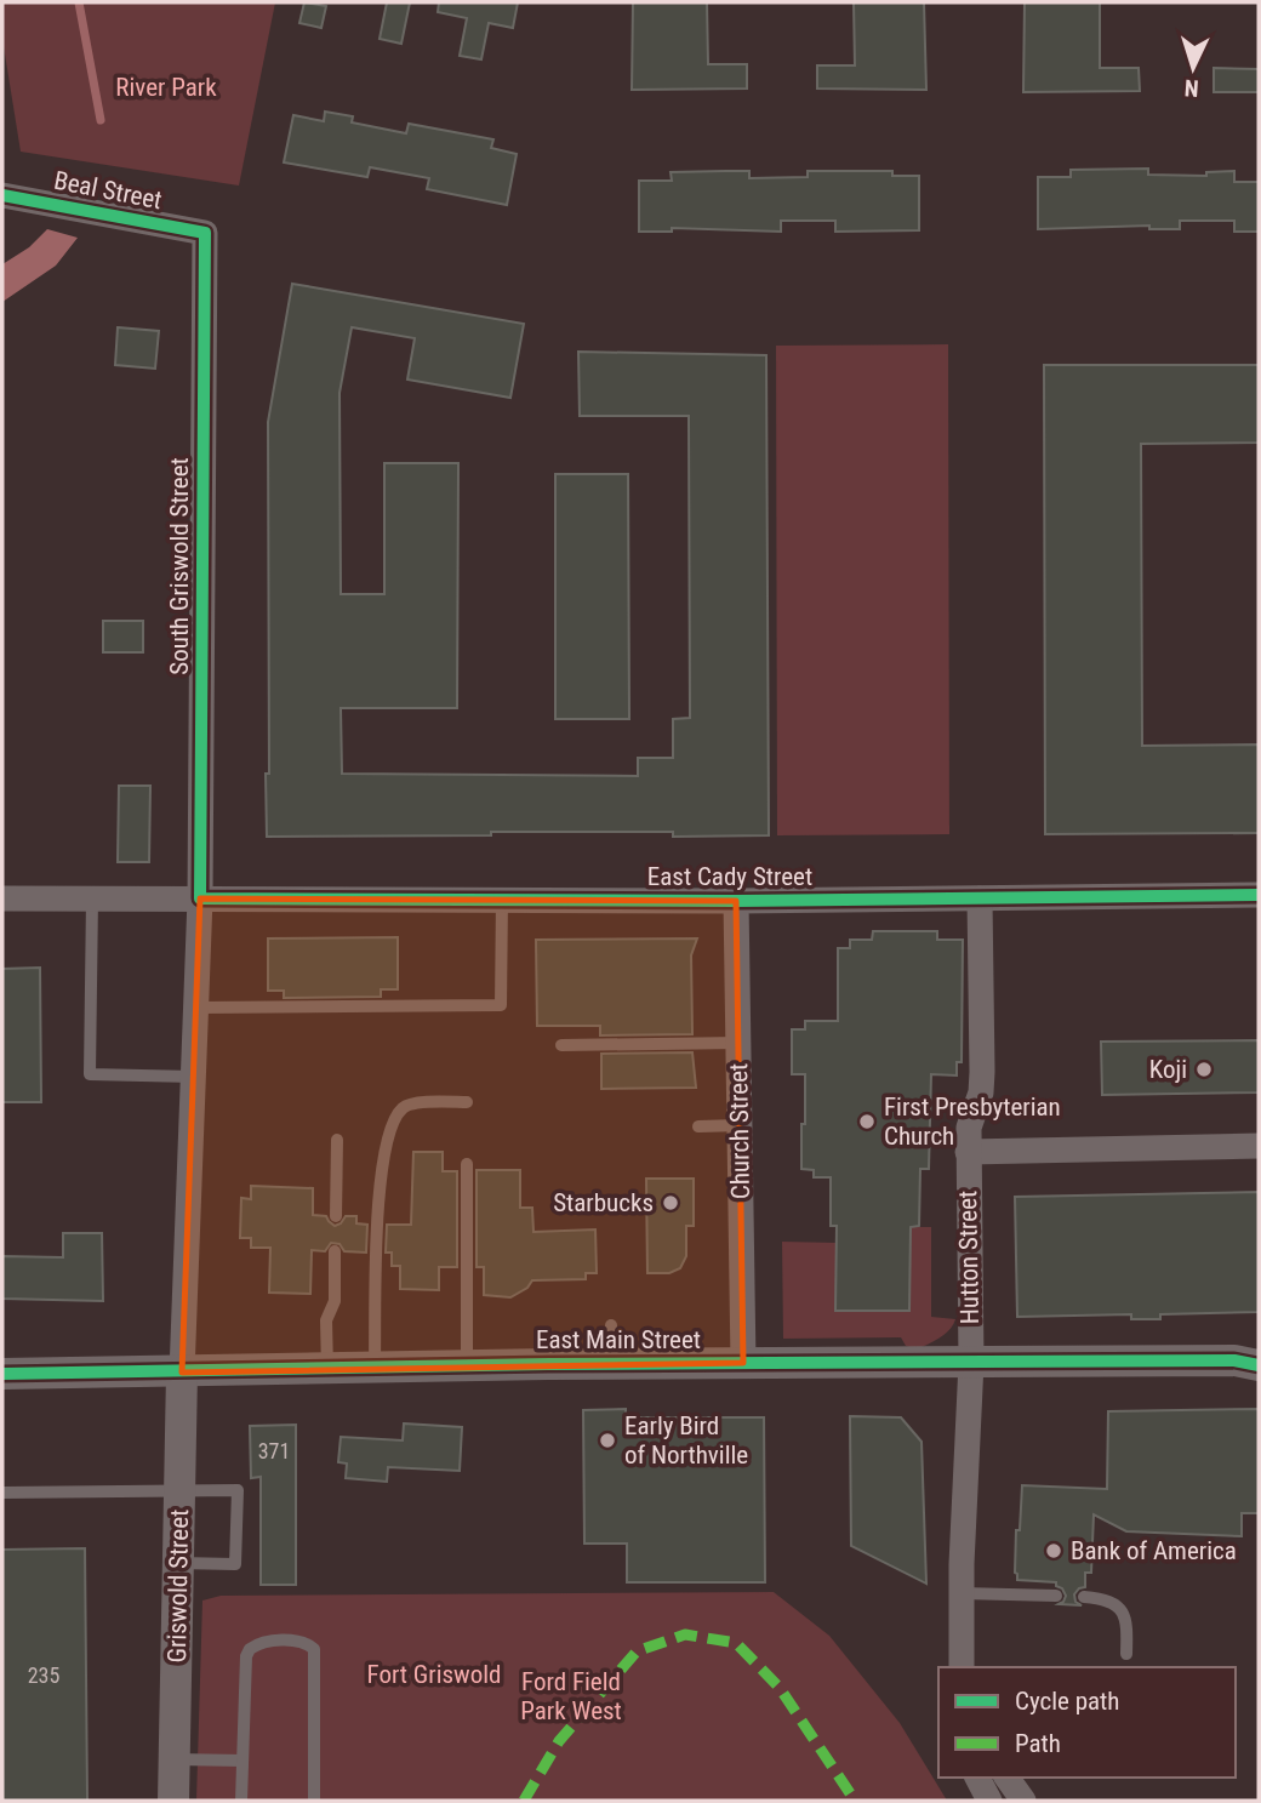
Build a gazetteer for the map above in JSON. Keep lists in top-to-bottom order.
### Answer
{
  "streets": {
    "street": [
      "Beal Street",
      "South Griswold Street",
      "East Cady Street",
      "Church Street",
      "Hutton Street",
      "East Main Street",
      "Griswold Street"
    ]
  },
  "crossings": [
    ["Beal Street", "South Griswold Street"],
    ["South Griswold Street", "East Cady Street"],
    ["South Griswold Street", "East Main Street"],
    ["South Griswold Street", "Griswold Street"],
    ["East Cady Street", "Church Street"],
    ["East Cady Street", "Hutton Street"],
    ["Church Street", "East Main Street"],
    ["Hutton Street", "East Main Street"],
    ["East Main Street", "Griswold Street"]
  ],
  "parks": ["River Park", "Fort Griswold", "Ford Field Park West"],
  "places": [
    "Koji",
    "First Presbyterian Church",
    "Starbucks",
    "Early Bird of Northville",
    "Bank of America"
  ],
  "house_numbers": ["371", "235"],
  "legend": ["Cycle path", "Path"],
  "north": "bottom"
}
